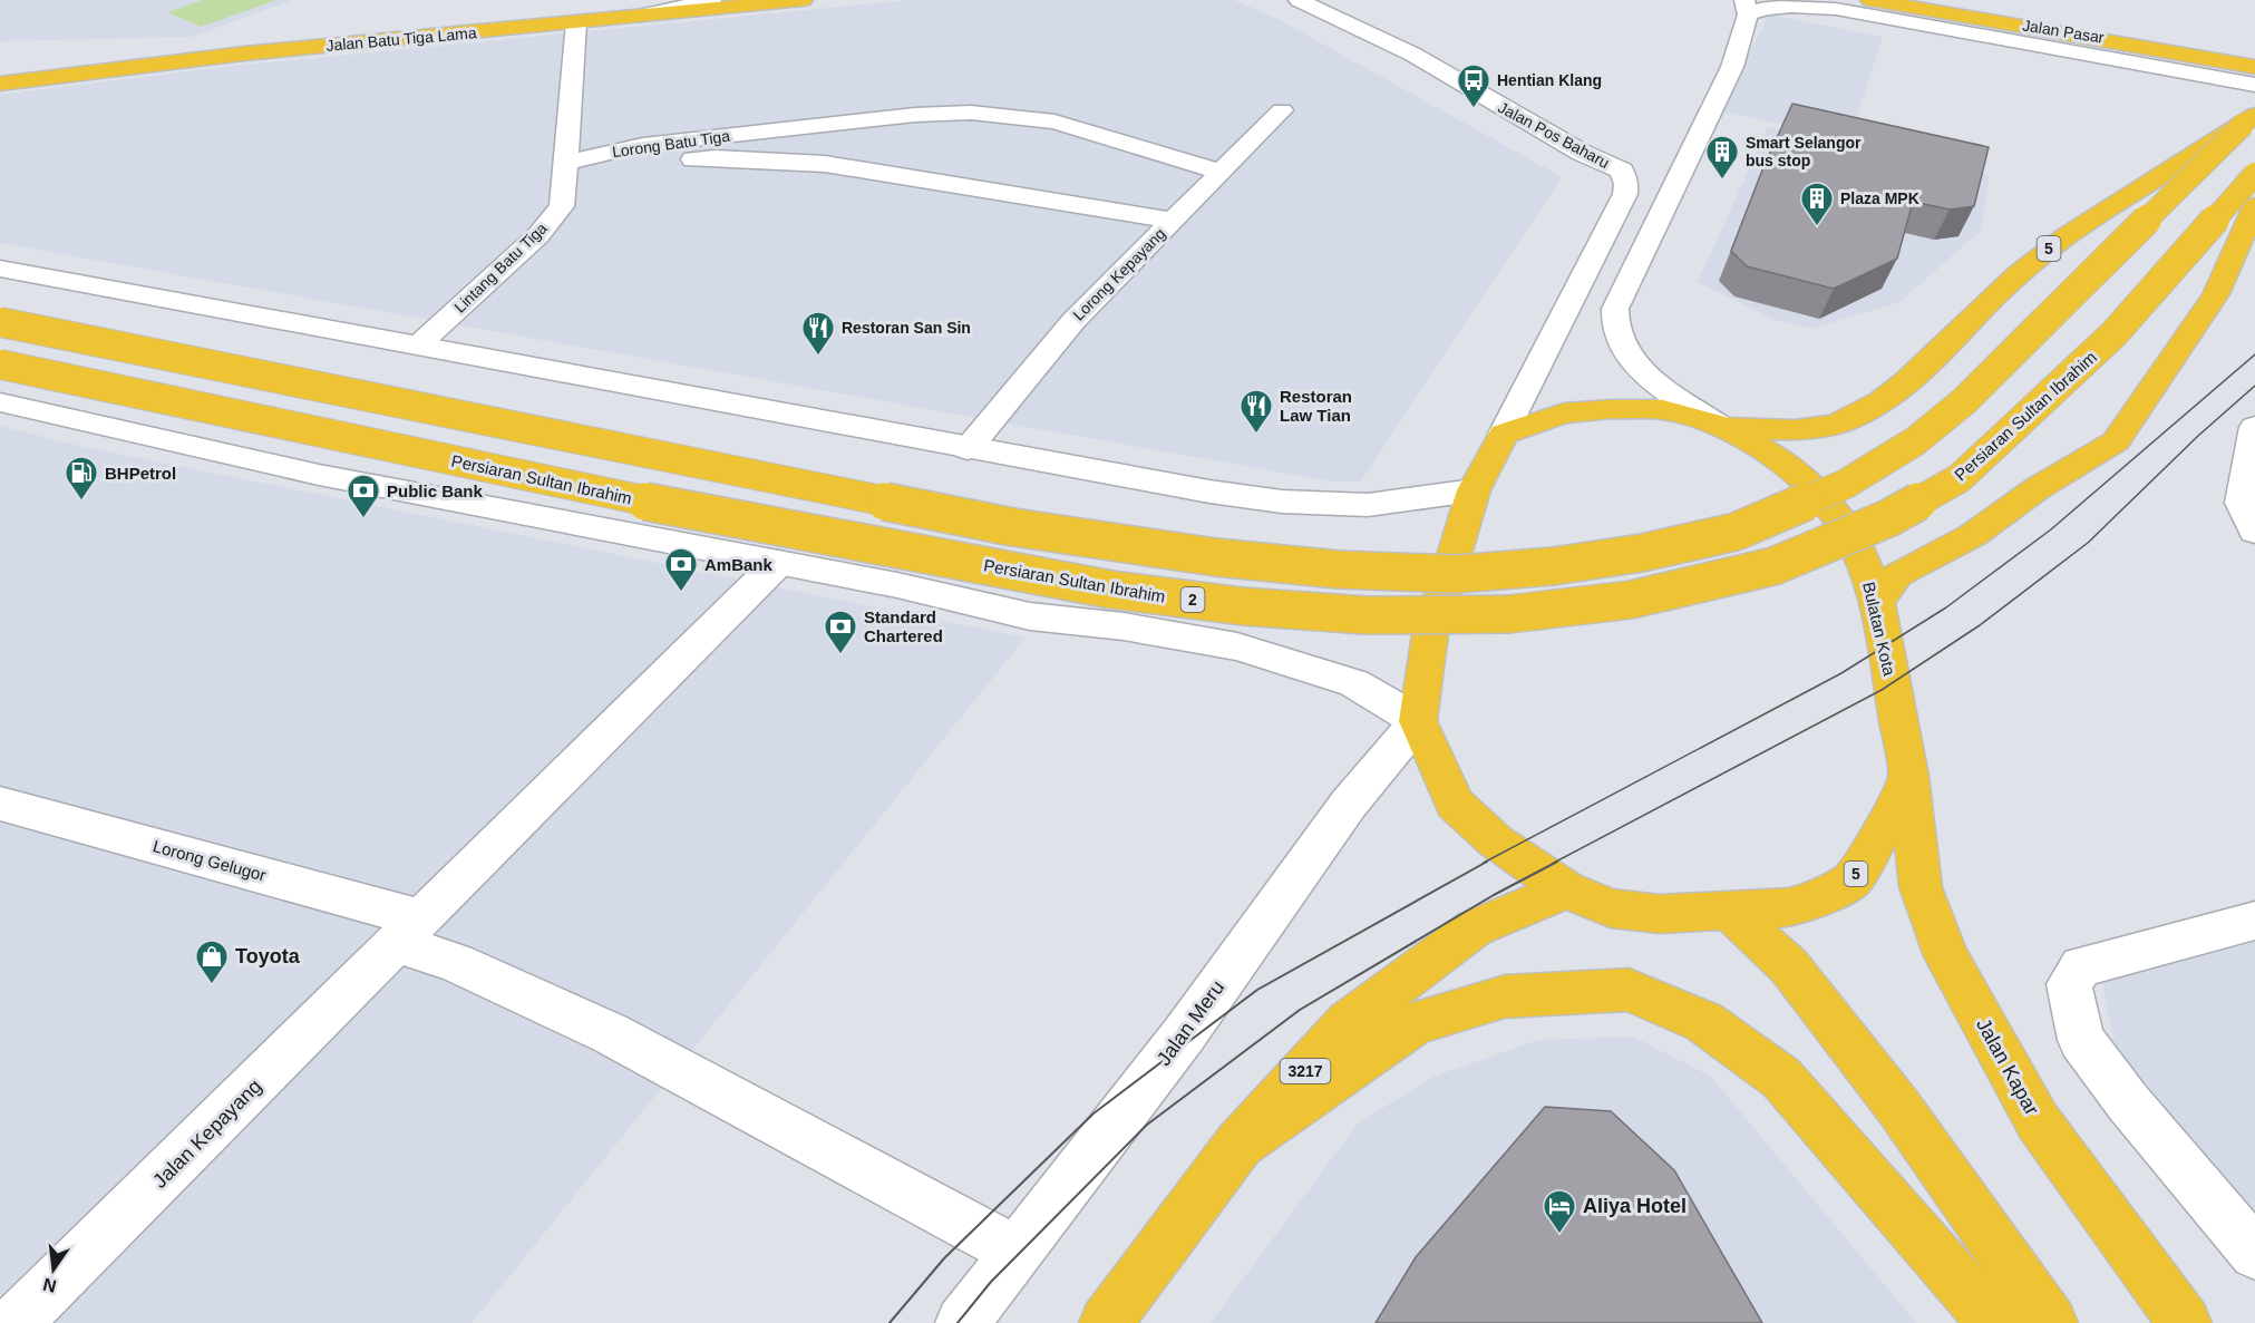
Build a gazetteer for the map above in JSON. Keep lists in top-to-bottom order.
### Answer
{
  "streets": {
    "highway": [
      "Jalan Pasar",
      "Jalan Batu Tiga Lama",
      "5",
      "Persiaran Sultan Ibrahim",
      "2",
      "Bulatan Kota",
      "Jalan Kapar",
      "3217"
    ],
    "street": [
      "Jalan Pos Baharu",
      "Lorong Batu Tiga",
      "Lintang Batu Tiga",
      "Lorong Kepayang",
      "Lorong Gelugor",
      "Jalan Meru",
      "Jalan Kepayang"
    ]
  },
  "crossings": [
    ["Jalan Batu Tiga Lama", "Lintang Batu Tiga"],
    ["Jalan Pos Baharu", "Bulatan Kota"],
    ["Lorong Batu Tiga", "Lintang Batu Tiga"],
    ["Lorong Batu Tiga", "Lorong Kepayang"],
    ["5", "Bulatan Kota"],
    ["5", "Jalan Meru"],
    ["5", "Jalan Kapar"],
    ["5", "3217"],
    ["Bulatan Kota", "Jalan Kapar"],
    ["Lorong Gelugor", "Jalan Meru"],
    ["Lorong Gelugor", "Jalan Kepayang"]
  ],
  "places": {
    "bus stop": ["Hentian Klang"],
    "building": ["Smart Selangor bus stop", "Plaza MPK"],
    "restaurant": ["Restoran San Sin", "Restoran Law Tian"],
    "fuel station": ["BHPetrol"],
    "bank": ["Public Bank", "AmBank", "Standard Chartered"],
    "shop": ["Toyota"],
    "hotel": ["Aliya Hotel"]
  },
  "north": "bottom"
}
